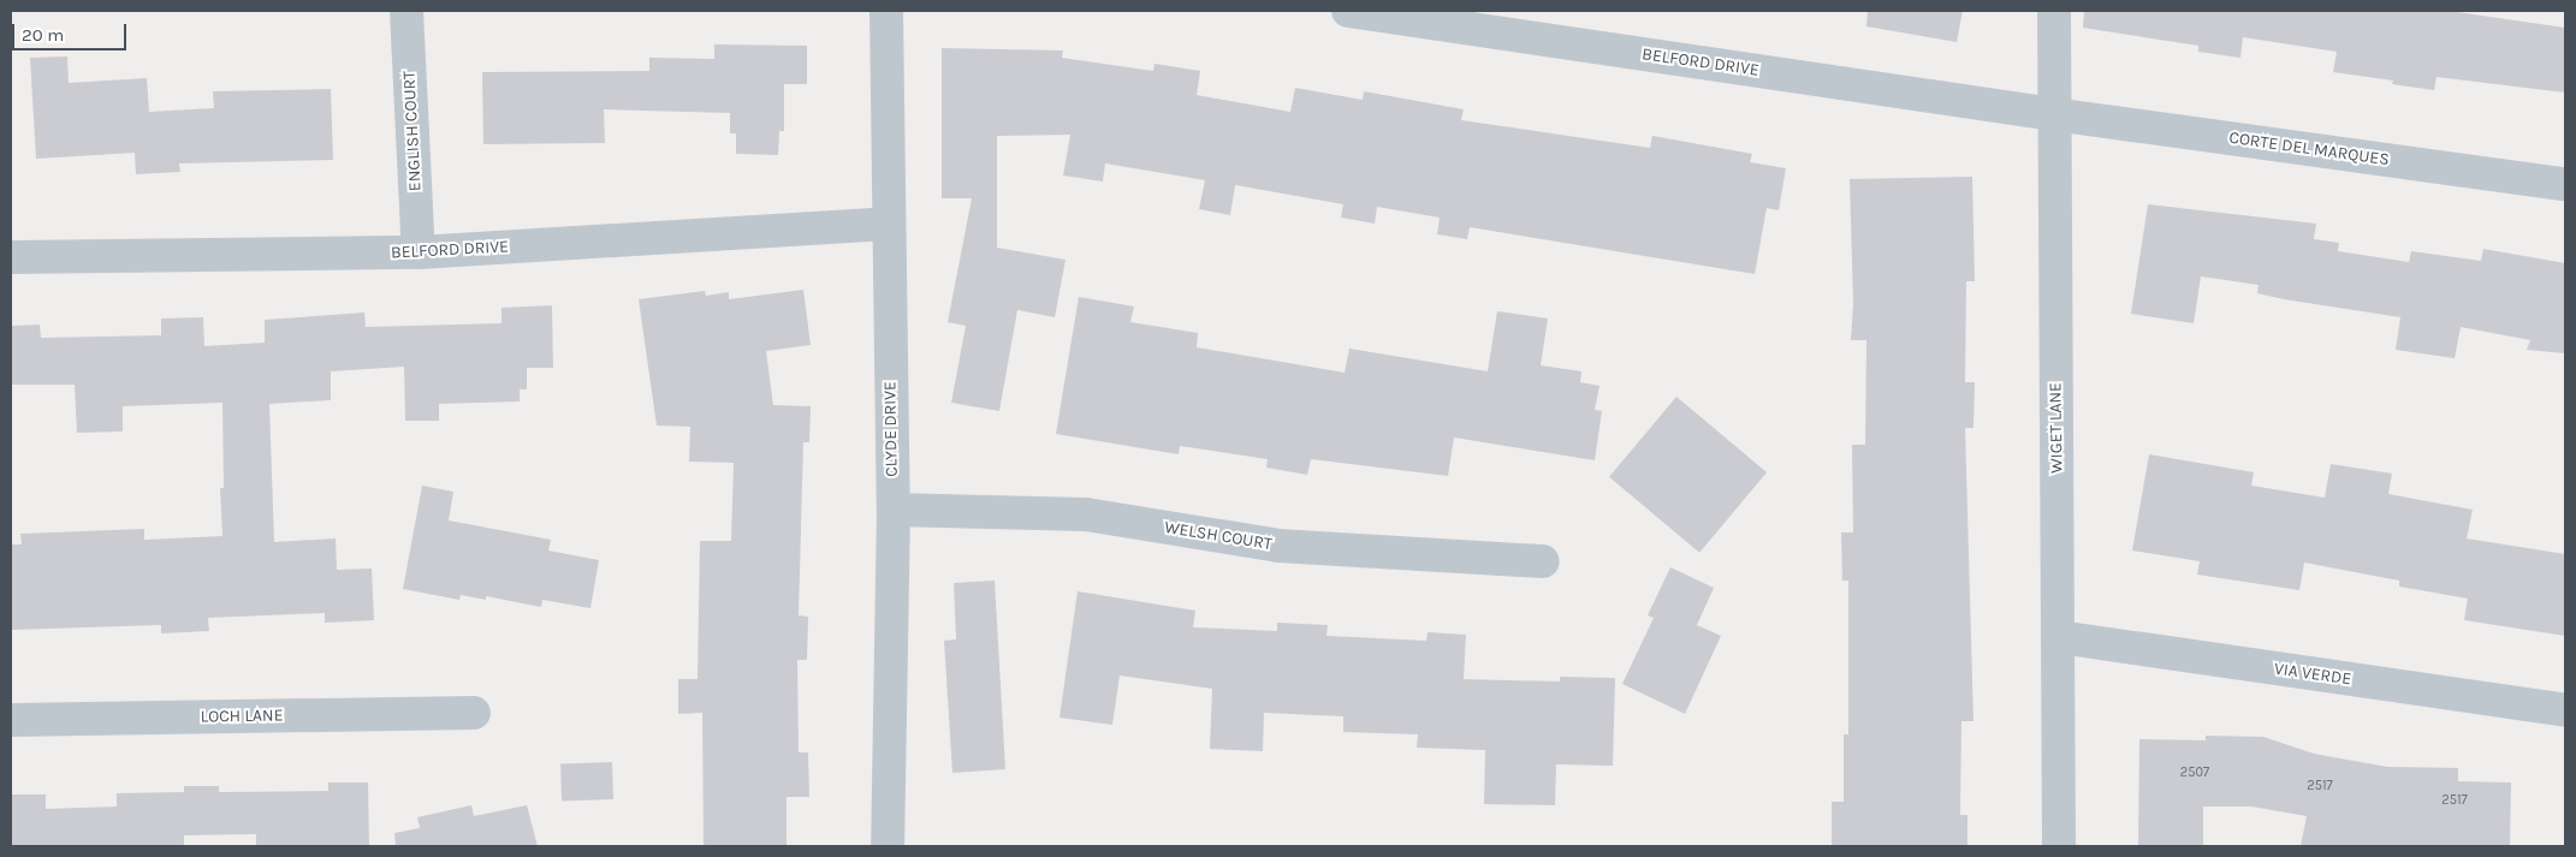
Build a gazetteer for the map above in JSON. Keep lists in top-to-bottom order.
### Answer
{
  "streets": {
    "street": [
      "BELFORD DRIVE",
      "ENGLISH COURT",
      "CORTE DEL MARQUES",
      "WIGET LANE",
      "CLYDE DRIVE",
      "WELSH COURT",
      "VIA VERDE",
      "LOCH LANE"
    ]
  },
  "crossings": [
    ["BELFORD DRIVE", "ENGLISH COURT"],
    ["BELFORD DRIVE", "CORTE DEL MARQUES"],
    ["BELFORD DRIVE", "WIGET LANE"],
    ["BELFORD DRIVE", "CLYDE DRIVE"],
    ["CORTE DEL MARQUES", "WIGET LANE"],
    ["WIGET LANE", "VIA VERDE"],
    ["CLYDE DRIVE", "WELSH COURT"]
  ],
  "house_numbers": ["2507", "2517", "2517"],
  "scale_bar": "20 m"
}
